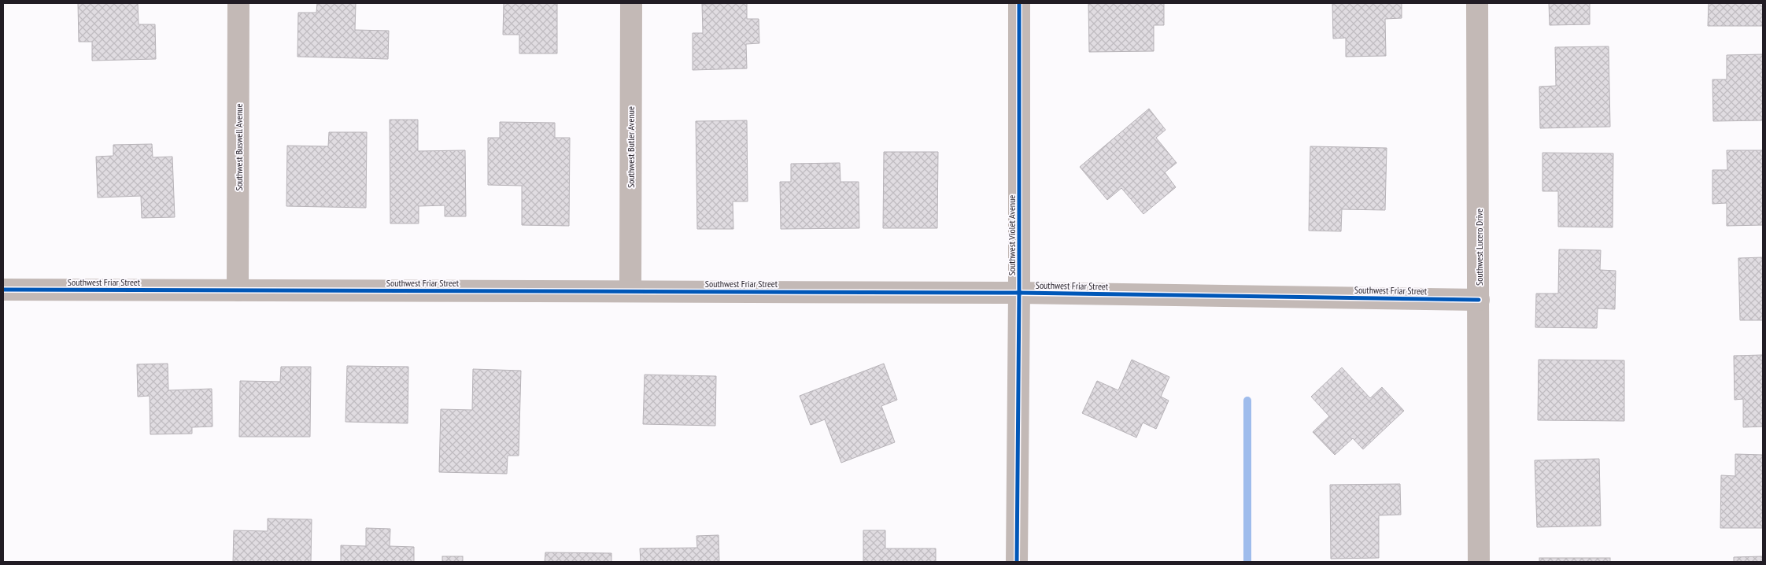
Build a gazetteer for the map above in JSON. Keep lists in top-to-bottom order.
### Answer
{
  "streets": {
    "street": [
      "Southwest Buswell Avenue",
      "Southwest Butler Avenue",
      "Southwest Violet Avenue",
      "Southwest Lucero Drive",
      "Southwest Friar Street"
    ]
  },
  "crossings": [
    ["Southwest Buswell Avenue", "Southwest Friar Street"],
    ["Southwest Butler Avenue", "Southwest Friar Street"],
    ["Southwest Violet Avenue", "Southwest Friar Street"],
    ["Southwest Lucero Drive", "Southwest Friar Street"]
  ]
}
